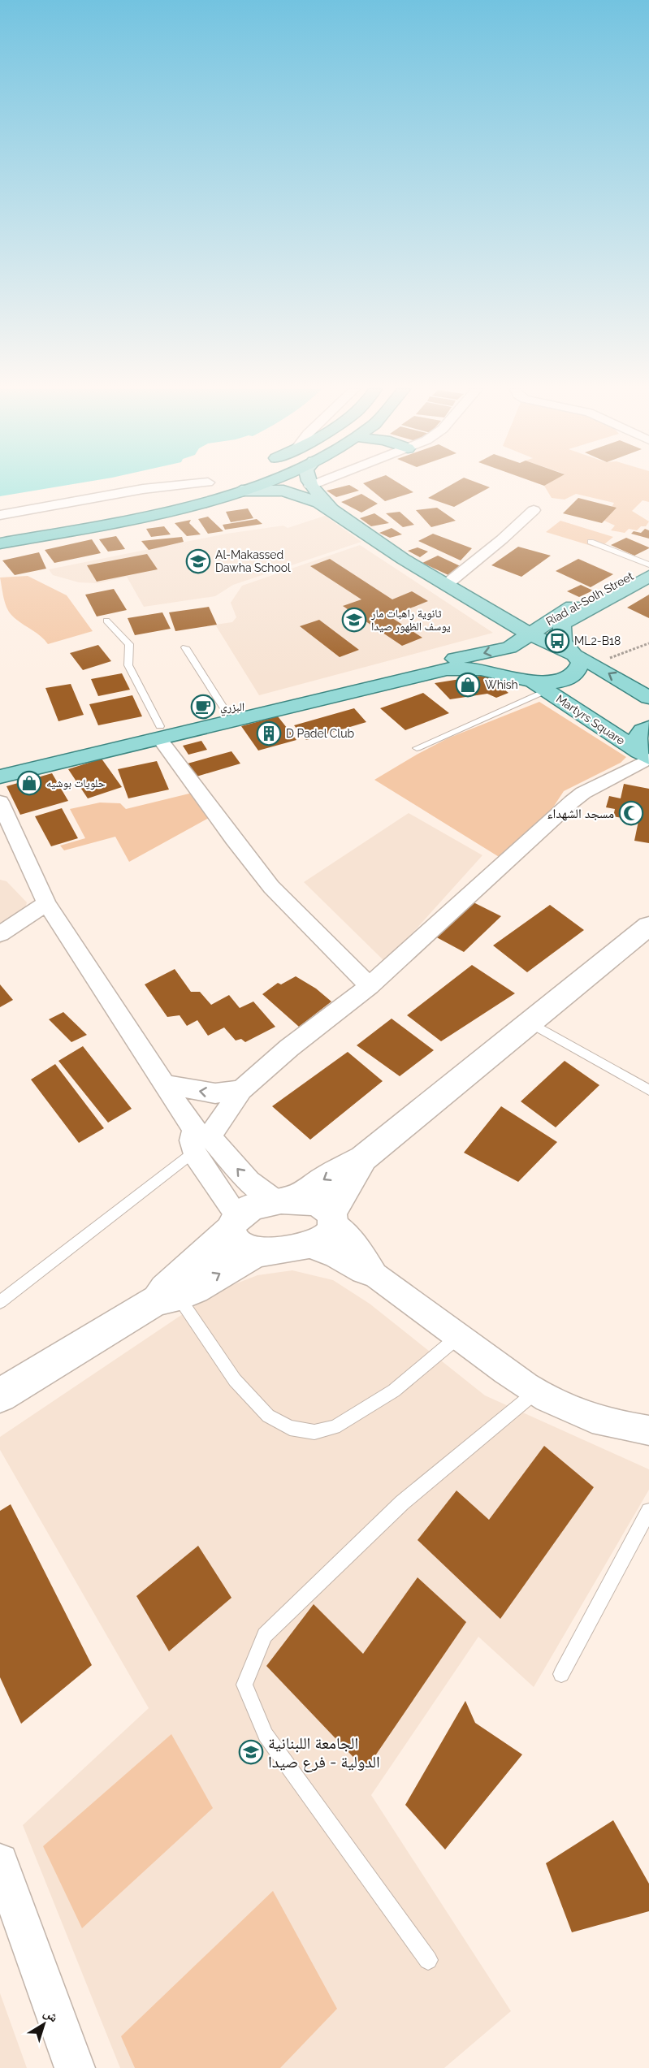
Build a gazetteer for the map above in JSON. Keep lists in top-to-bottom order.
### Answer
{
  "streets": {
    "main road": ["Riad al-Solh Street", "Martyrs Square"]
  },
  "crossings": [
    ["Riad al-Solh Street", "Martyrs Square"]
  ],
  "places": {
    "school or university": ["Al-Makassed Dawha School", "ثانوية راهبات مار يوسف الظهور صيدا", "الجامعة اللبنانية الدولية - فرع صيدا"],
    "bus stop": ["ML2-B18"],
    "shop": ["Whish", "حلويات بوشيه"],
    "cafe": ["البزري"],
    "building": ["D Padel Club"],
    "mosque": ["مسجد الشهداء"]
  },
  "north": "top right"
}
